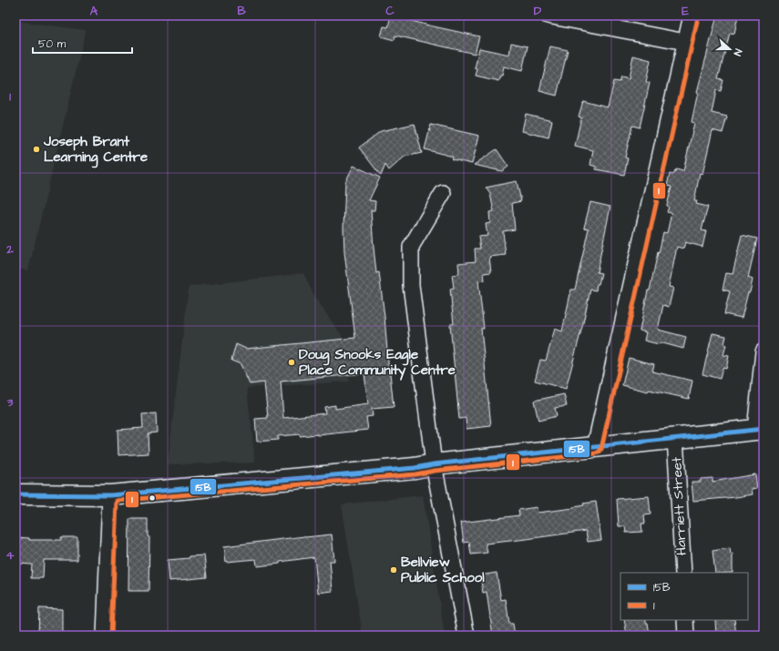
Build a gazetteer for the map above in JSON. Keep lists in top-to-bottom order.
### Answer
{
  "streets": {
    "street": ["Harriett Street"]
  },
  "places": ["Joseph Brant Learning Centre", "Doug Snooks Eagle Place Community Centre", "Bellview Public School"],
  "lines": ["transit line 1", "transit line 15B"],
  "legend": ["15B", "1"],
  "scale_bar": "50 m",
  "north": "right",
  "grid": {
    "columns": [
      "A",
      "B",
      "C",
      "D",
      "E"
    ],
    "rows": [
      "1",
      "2",
      "3",
      "4"
    ]
  }
}
